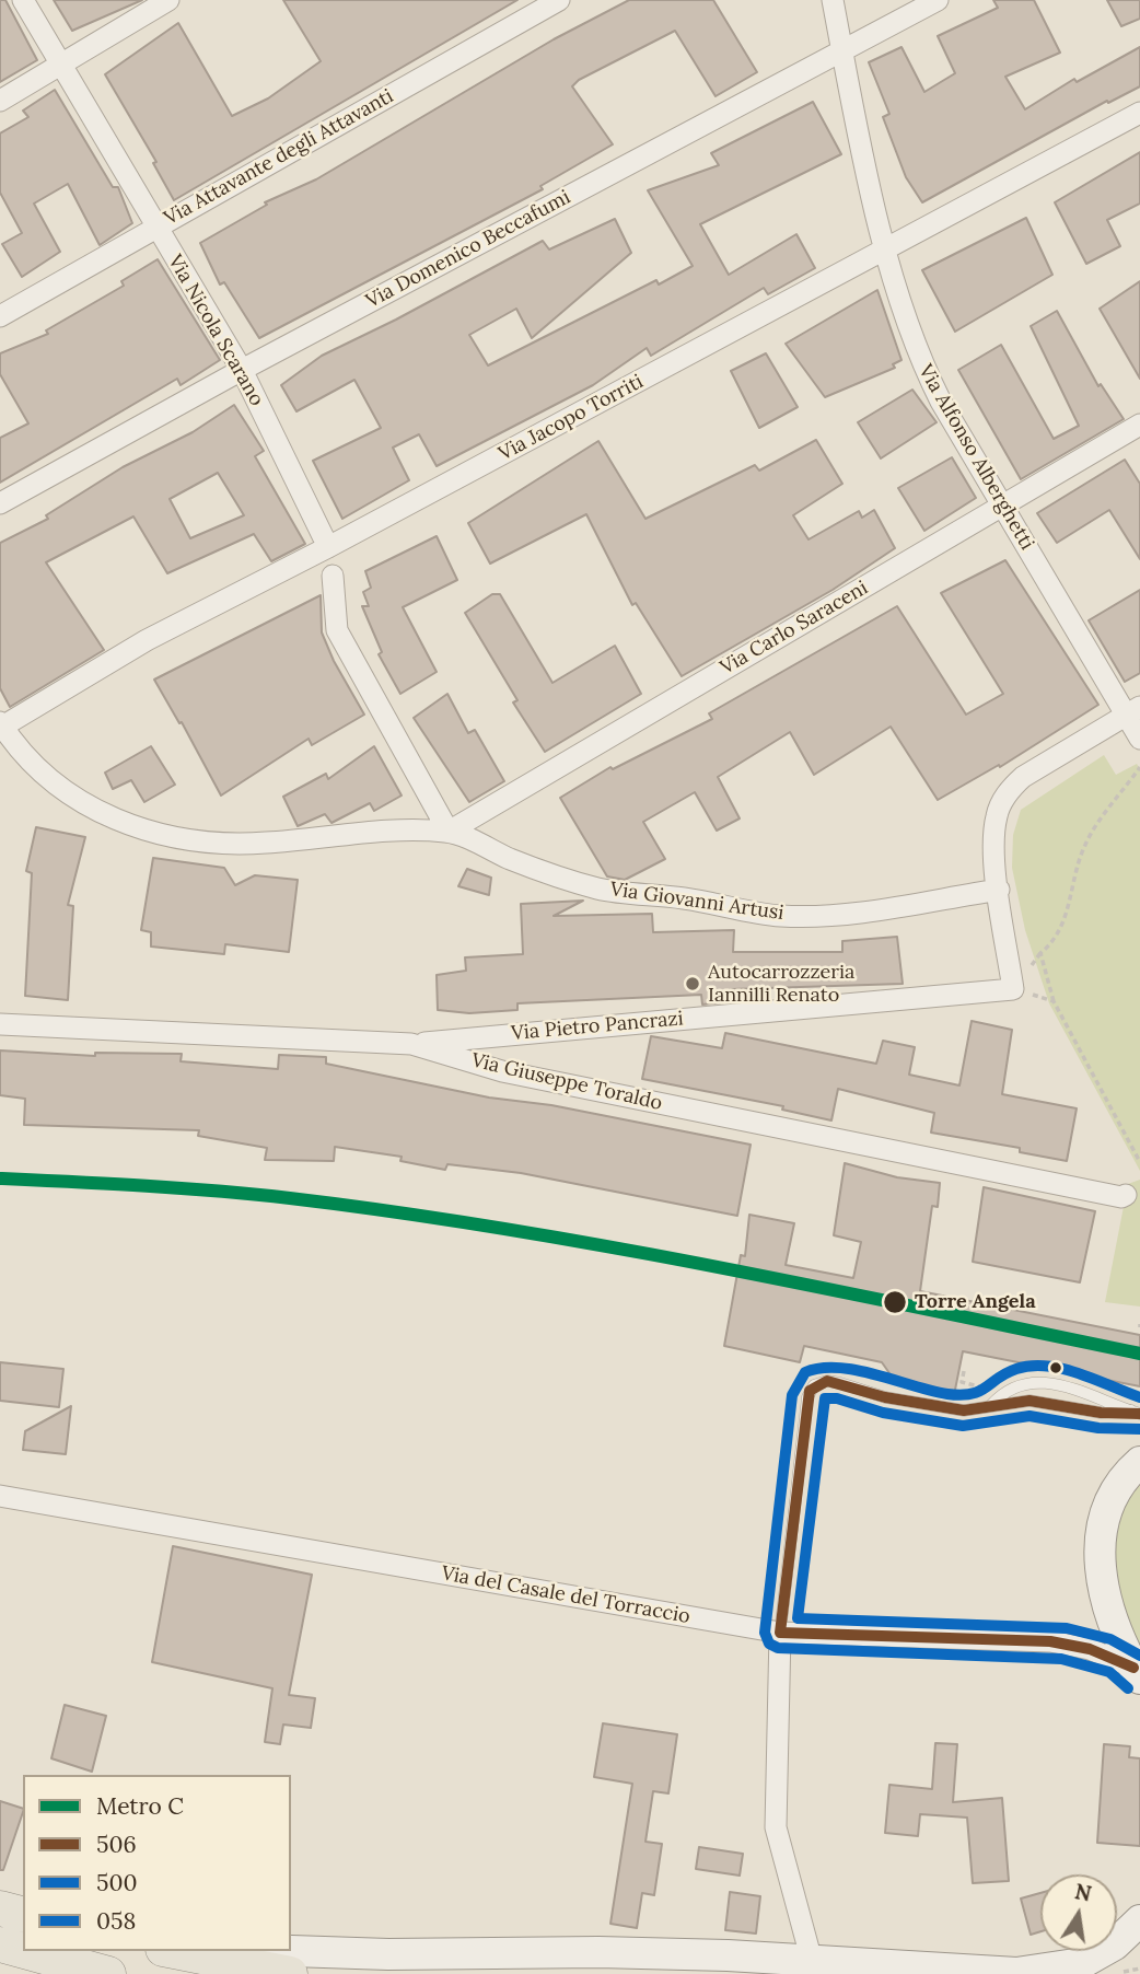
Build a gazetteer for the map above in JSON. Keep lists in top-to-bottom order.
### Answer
{
  "streets": {
    "street": [
      "Via Attavante degli Attavanti",
      "Via Domenico Beccafumi",
      "Via Nicola Scarano",
      "Via Jacopo Torriti",
      "Via Alfonso Alberghetti",
      "Via Carlo Saraceni",
      "Via Giovanni Artusi",
      "Via Pietro Pancrazi",
      "Via Giuseppe Toraldo",
      "Via del Casale del Torraccio"
    ]
  },
  "crossings": [
    ["Via Attavante degli Attavanti", "Via Nicola Scarano"],
    ["Via Domenico Beccafumi", "Via Nicola Scarano"],
    ["Via Domenico Beccafumi", "Via Alfonso Alberghetti"],
    ["Via Nicola Scarano", "Via Jacopo Torriti"],
    ["Via Jacopo Torriti", "Via Alfonso Alberghetti"],
    ["Via Jacopo Torriti", "Via Giovanni Artusi"],
    ["Via Alfonso Alberghetti", "Via Carlo Saraceni"],
    ["Via Carlo Saraceni", "Via Giovanni Artusi"],
    ["Via Pietro Pancrazi", "Via Giuseppe Toraldo"]
  ],
  "places": ["Autocarrozzeria Iannilli Renato", "Torre Angela"],
  "lines": [
    "metro line C",
    "transit line 500",
    "transit line 506",
    "transit line 058"
  ],
  "legend": [
    "Metro C",
    "506",
    "500",
    "058"
  ],
  "north": "top"
}
